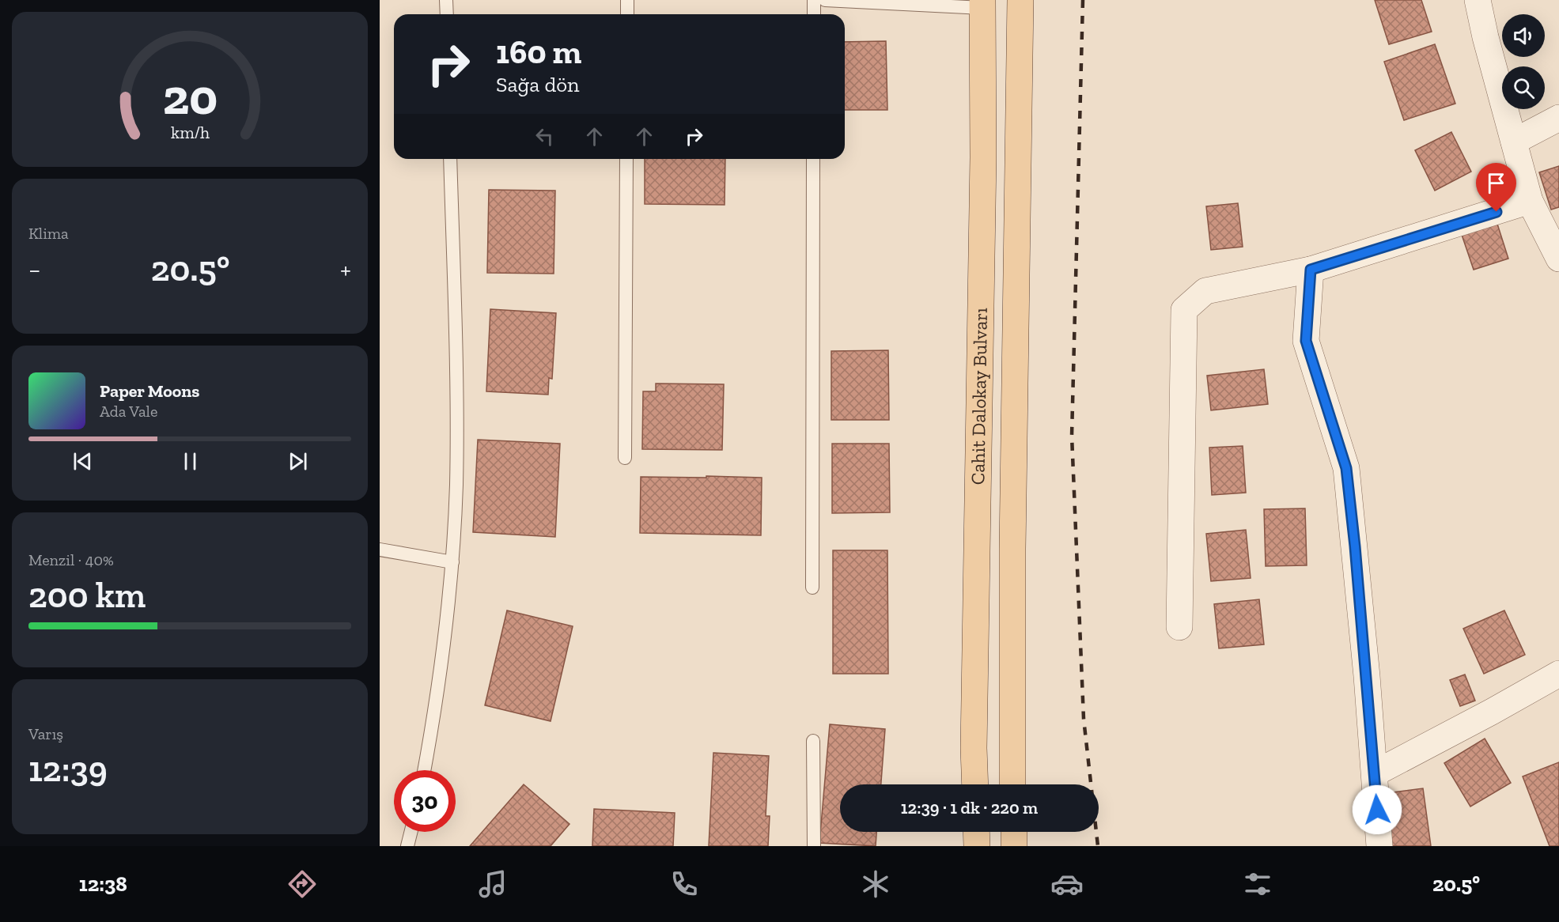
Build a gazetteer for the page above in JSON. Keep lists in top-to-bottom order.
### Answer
{
  "streets": {
    "main road": ["Cahit Dalokay Bulvarı"]
  },
  "page": {
    "turn": ["160 m", "Sağa dön"],
    "tile": [
      "Klima",
      ["Menzil · 40%", "200 km"],
      ["Varış", "12:39"]
    ],
    "heat": ["−", "20.5°", "+"],
    "song": ["Paper Moons", "Ada Vale"],
    "limit": "30",
    "trip": "12:39 · 1 dk · 220 m",
    "tabs": ["12:38", "20.5°"],
    "gauge": ["20", "km/h"]
  }
}
